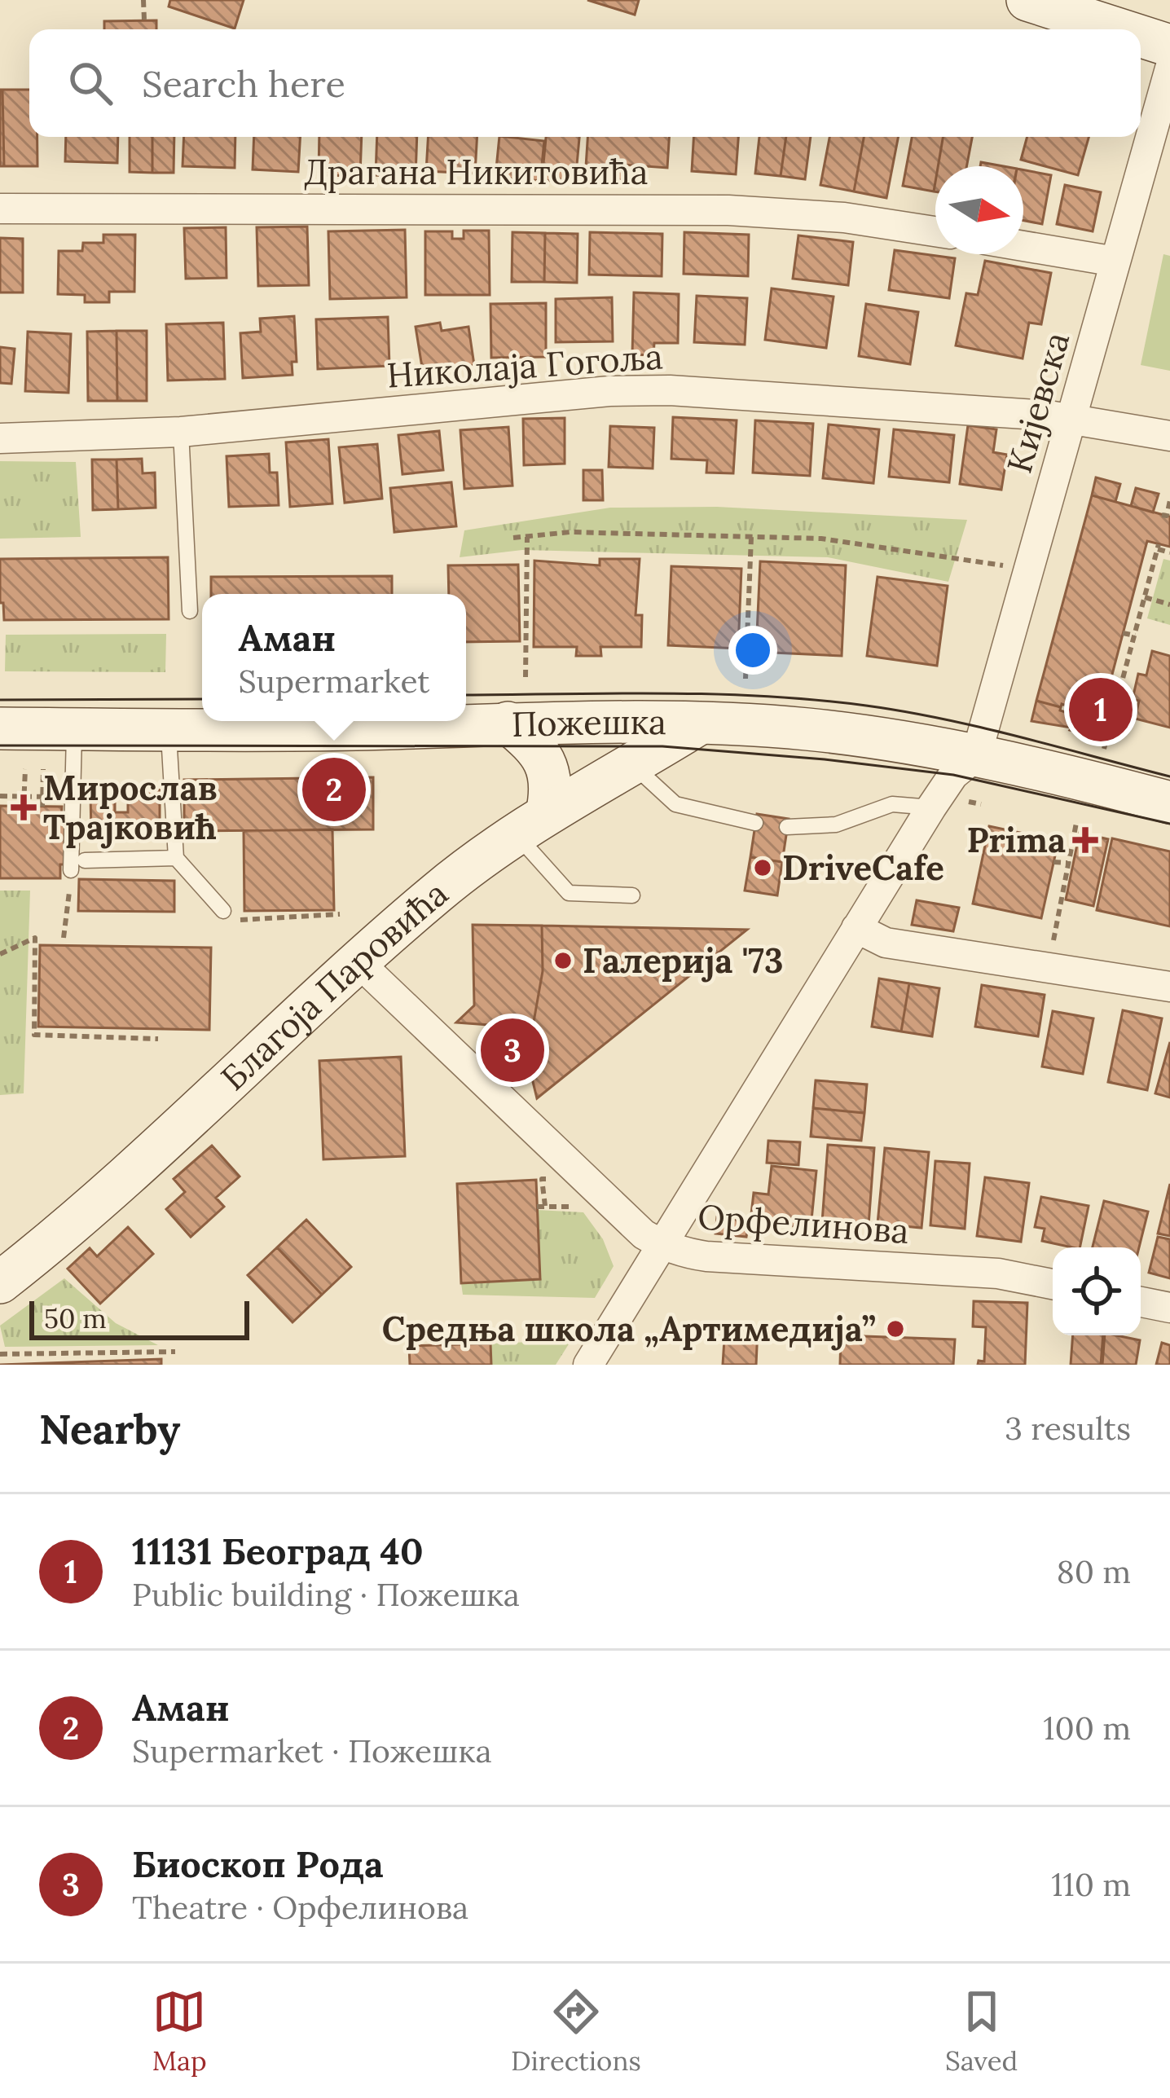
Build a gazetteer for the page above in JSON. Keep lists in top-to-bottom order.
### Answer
{
  "streets": {
    "main road": ["Пожешка", "Благоја Паровића"],
    "street": [
      "Драгана Никитовића",
      "Николаја Гогоља",
      "Кијевска",
      "Орфелинова"
    ]
  },
  "crossings": [
    ["Николаја Гогоља", "Кијевска"],
    ["Кијевска", "Пожешка"],
    ["Пожешка", "Благоја Паровића"],
    ["Благоја Паровића", "Орфелинова"]
  ],
  "places": {
    "health": ["Мирослав Трајковић", "Prima"],
    "other": ["DriveCafe", "Галерија '73", "Средња школа „Артимедија”"]
  },
  "scale_bar": "50 m",
  "north": "right",
  "page": {
    "search": "Search here",
    "popup": ["Аман", "Supermarket"],
    "pins": ["1", "2", "3"],
    "scale": "50 m",
    "heading": ["Nearby", "3 results"],
    "list": [
      {
        "mark": "1",
        "name": "11131 Београд 40",
        "note": "Public building · Пожешка",
        "value": "80 m"
      },
      {
        "mark": "2",
        "name": "Аман",
        "note": "Supermarket · Пожешка",
        "value": "100 m"
      },
      {
        "mark": "3",
        "name": "Биоскоп Рода",
        "note": "Theatre · Орфелинова",
        "value": "110 m"
      }
    ],
    "nav": ["Map", "Directions", "Saved"]
  }
}
